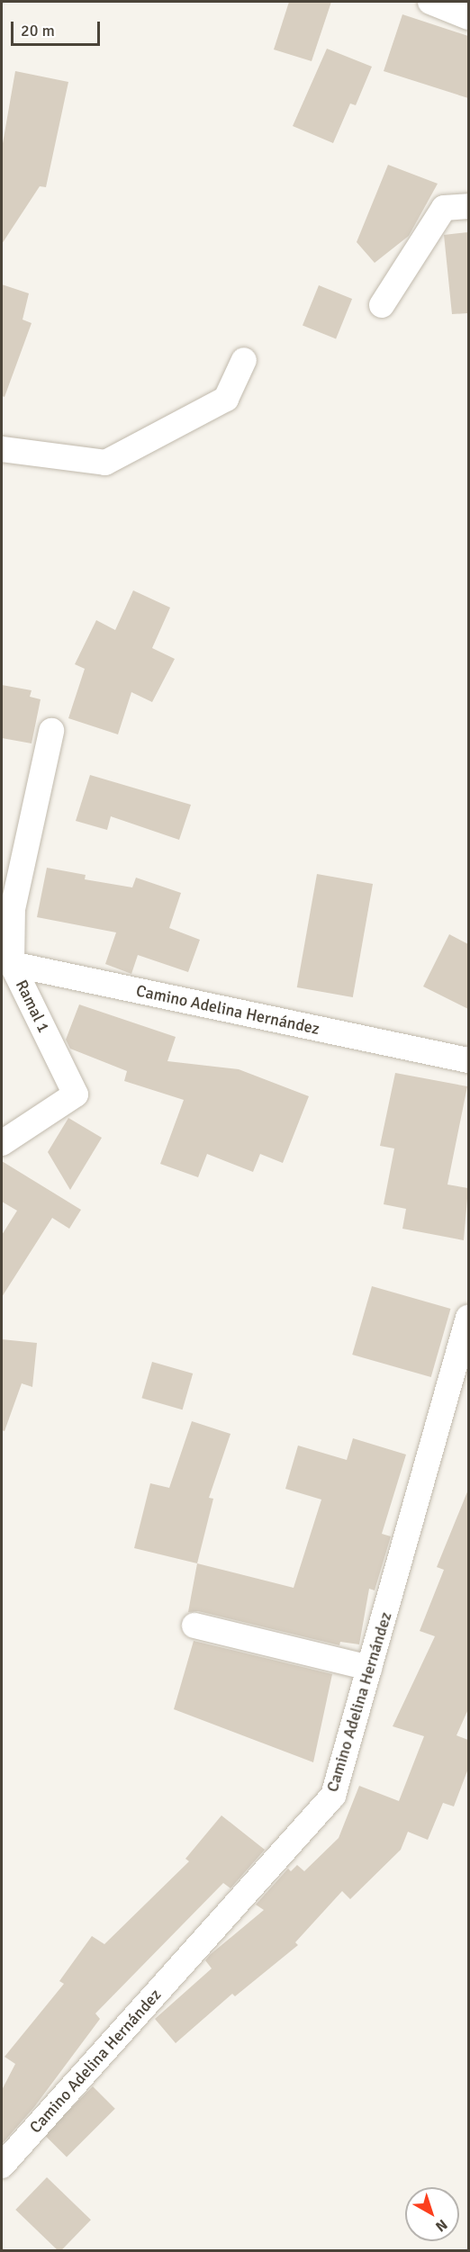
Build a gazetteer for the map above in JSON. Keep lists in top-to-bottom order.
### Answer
{
  "streets": {
    "street": ["Ramal 1", "Camino Adelina Hernández"]
  },
  "crossings": [
    ["Ramal 1", "Camino Adelina Hernández"]
  ],
  "scale_bar": "20 m",
  "north": "bottom right"
}
